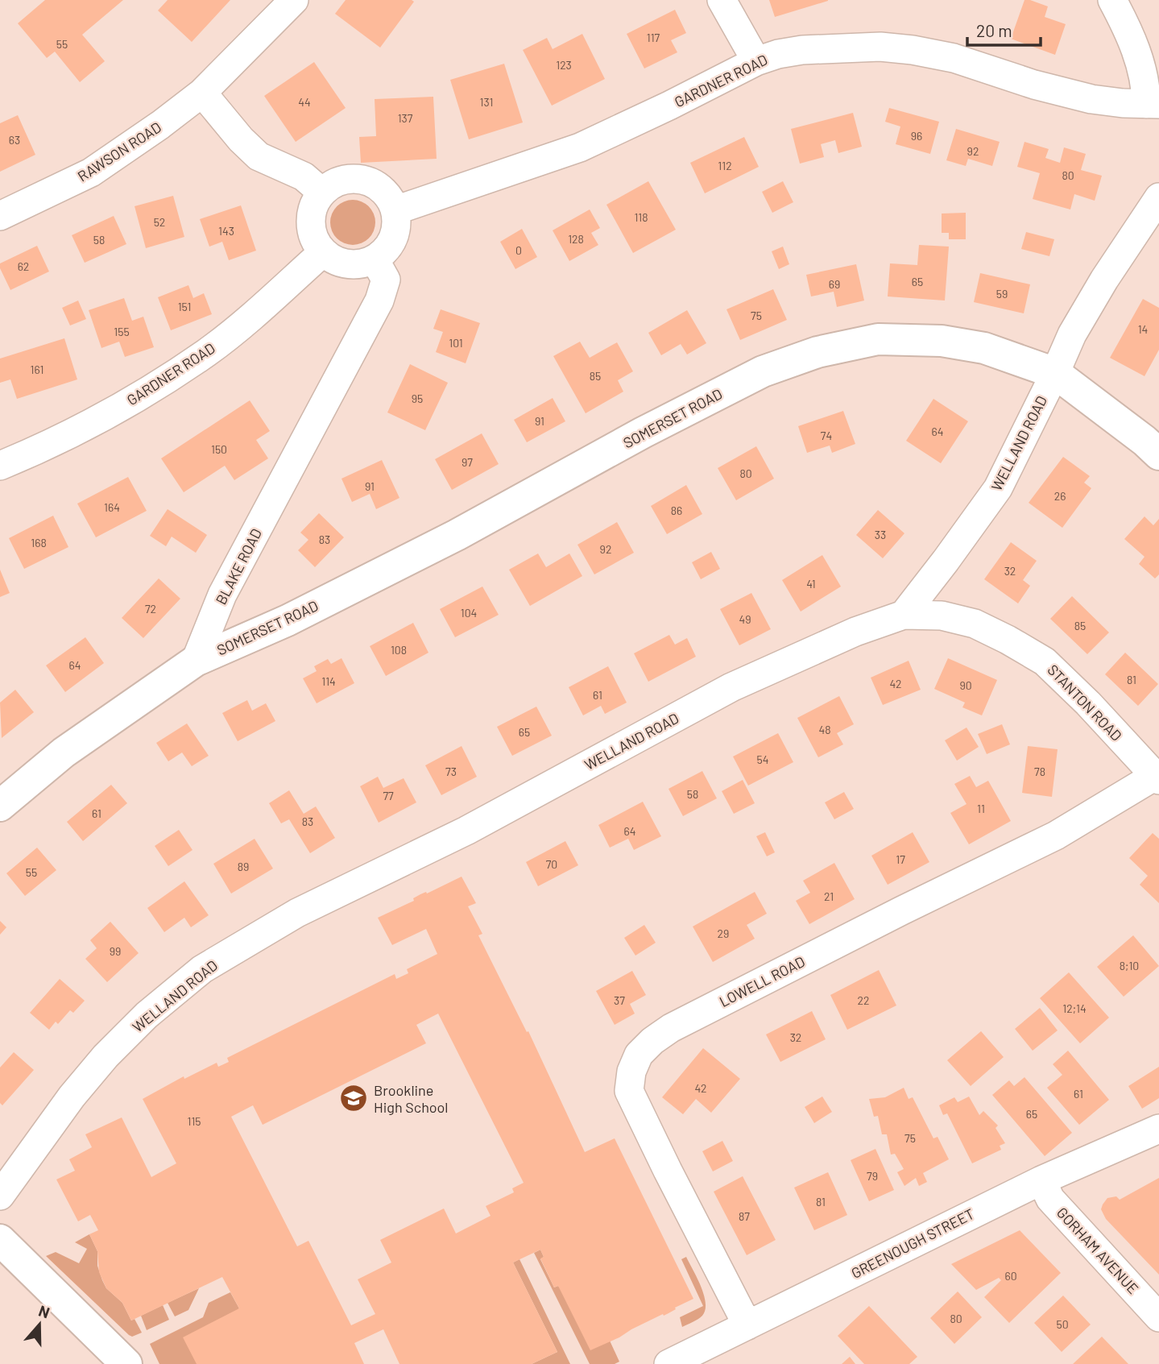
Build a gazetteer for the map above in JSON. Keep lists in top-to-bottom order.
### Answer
{
  "streets": {
    "street": [
      "GARDNER ROAD",
      "RAWSON ROAD",
      "SOMERSET ROAD",
      "WELLAND ROAD",
      "BLAKE ROAD",
      "STANTON ROAD",
      "LOWELL ROAD",
      "GREENOUGH STREET",
      "GORHAM AVENUE"
    ]
  },
  "crossings": [
    ["GARDNER ROAD", "BLAKE ROAD"],
    ["SOMERSET ROAD", "WELLAND ROAD"],
    ["SOMERSET ROAD", "BLAKE ROAD"],
    ["WELLAND ROAD", "STANTON ROAD"],
    ["STANTON ROAD", "LOWELL ROAD"],
    ["LOWELL ROAD", "GREENOUGH STREET"],
    ["GREENOUGH STREET", "GORHAM AVENUE"]
  ],
  "places": {
    "school or university": ["Brookline High School"]
  },
  "house_numbers": [
    "117",
    "55",
    "123",
    "44",
    "131",
    "137",
    "96",
    "63",
    "92",
    "112",
    "80",
    "118",
    "52",
    "143",
    "128",
    "58",
    "0",
    "62",
    "65",
    "69",
    "59",
    "151",
    "75",
    "14",
    "155",
    "101",
    "161",
    "85",
    "95",
    "91",
    "64",
    "74",
    "150",
    "97",
    "80",
    "91",
    "26",
    "164",
    "86",
    "33",
    "83",
    "168",
    "92",
    "32",
    "41",
    "72",
    "104",
    "49",
    "85",
    "108",
    "64",
    "81",
    "114",
    "42",
    "90",
    "61",
    "48",
    "65",
    "54",
    "73",
    "78",
    "58",
    "77",
    "11",
    "61",
    "83",
    "64",
    "17",
    "70",
    "89",
    "55",
    "21",
    "29",
    "99",
    "8;10",
    "37",
    "22",
    "12;14",
    "32",
    "42",
    "61",
    "65",
    "115",
    "75",
    "79",
    "81",
    "87",
    "60",
    "80",
    "50"
  ],
  "scale_bar": "20 m",
  "north": "top"
}
